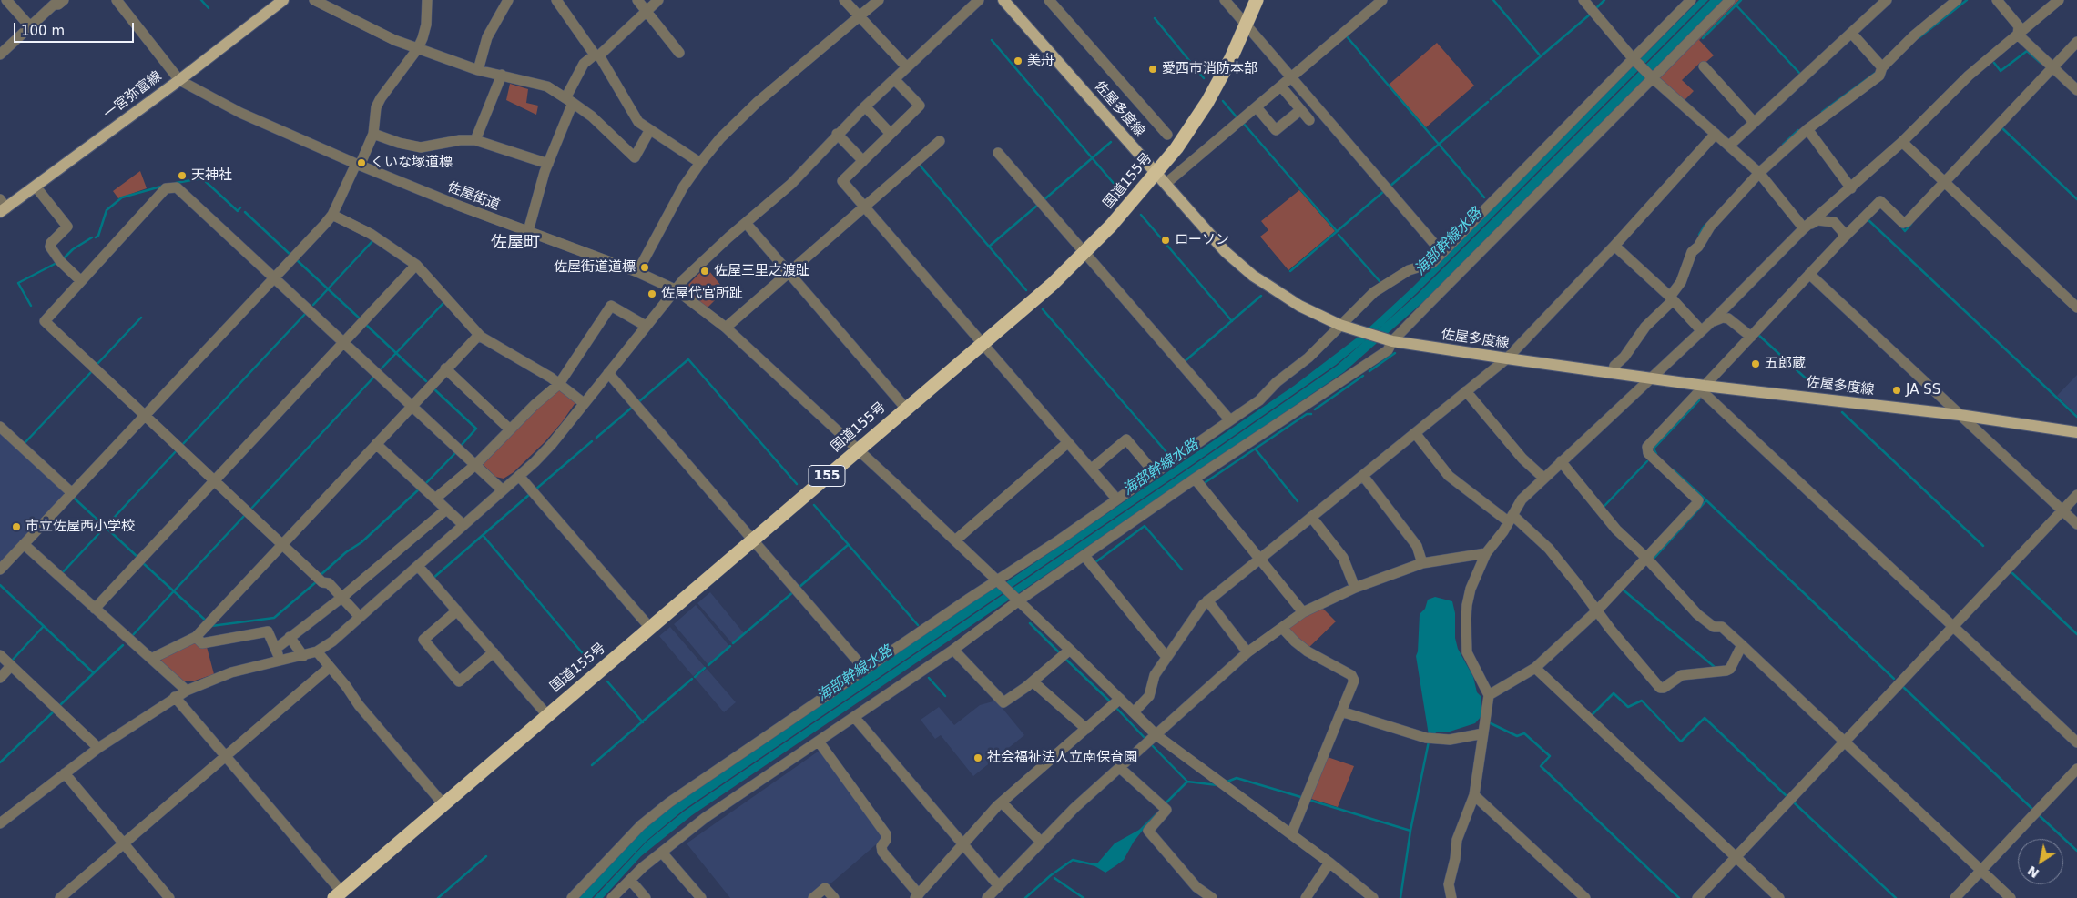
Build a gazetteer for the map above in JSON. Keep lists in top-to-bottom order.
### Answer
{
  "streets": {
    "highway": ["国道155号", "155"],
    "main road": ["一宮弥富線", "佐屋多度線"],
    "street": ["佐屋街道"]
  },
  "crossings": [
    ["一宮弥富線", "佐屋街道"],
    ["佐屋多度線", "国道155号"],
    ["国道155号", "佐屋街道"]
  ],
  "districts": ["佐屋町"],
  "water": ["海部幹線水路"],
  "places": [
    "美舟",
    "愛西市消防本部",
    "くいな塚道標",
    "天神社",
    "ローソン",
    "佐屋街道道標",
    "佐屋三里之渡趾",
    "佐屋代官所趾",
    "五郎蔵",
    "JA SS",
    "市立佐屋西小学校",
    "社会福祉法人立南保育園"
  ],
  "scale_bar": "100 m",
  "north": "bottom left"
}
